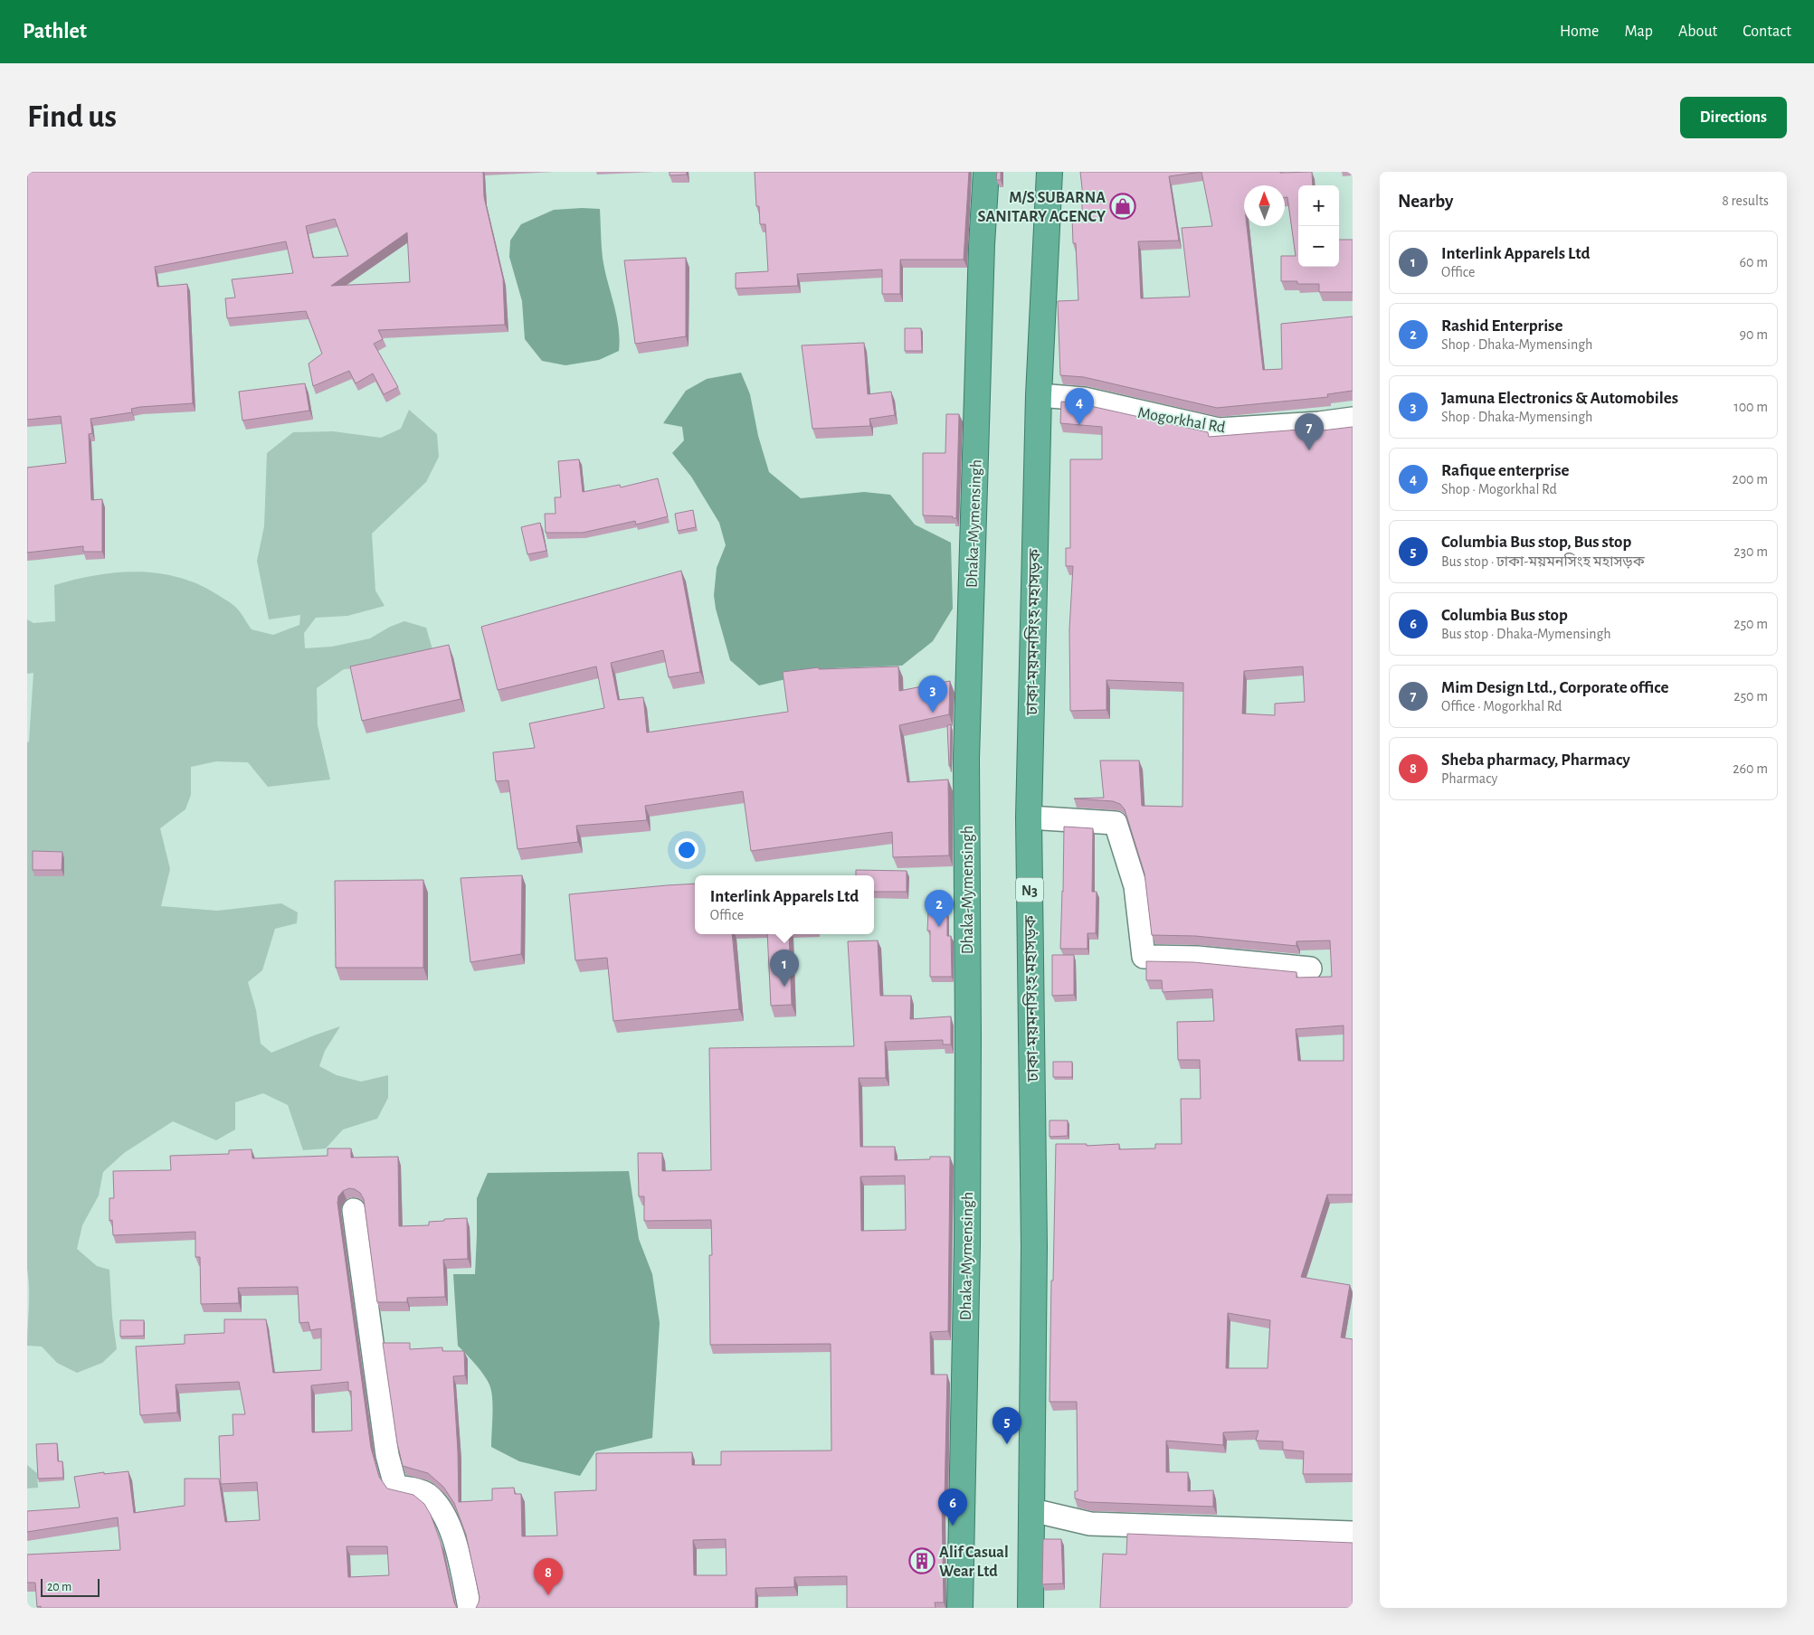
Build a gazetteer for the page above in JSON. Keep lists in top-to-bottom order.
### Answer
{
  "streets": {
    "highway": ["Dhaka-Mymensingh", "ঢাকা-ময়মনসিংহ মহাসড়ক", "N3"],
    "street": ["Mogorkhal Rd"]
  },
  "crossings": [
    ["Mogorkhal Rd", "ঢাকা-ময়মনসিংহ মহাসড়ক"]
  ],
  "places": {
    "shop": ["M/S SUBARNA SANITARY AGENCY"],
    "building": ["Alif Casual Wear Ltd"]
  },
  "scale_bar": "20 m",
  "north": "top",
  "page": {
    "header": "Pathlet",
    "nav": [
      "Home",
      "Map",
      "About",
      "Contact"
    ],
    "buttons": "Directions",
    "title": "Find us",
    "heading": ["Nearby", "8 results"],
    "map_buttons": ["+", "−"],
    "list": [
      {
        "mark": "1",
        "name": "Interlink Apparels Ltd",
        "note": "Office",
        "value": "60 m"
      },
      {
        "mark": "2",
        "name": "Rashid Enterprise",
        "note": "Shop · Dhaka-Mymensingh",
        "value": "90 m"
      },
      {
        "mark": "3",
        "name": "Jamuna Electronics & Automobiles",
        "note": "Shop · Dhaka-Mymensingh",
        "value": "100 m"
      },
      {
        "mark": "4",
        "name": "Rafique enterprise",
        "note": "Shop · Mogorkhal Rd",
        "value": "200 m"
      },
      {
        "mark": "5",
        "name": "Columbia Bus stop, Bus stop",
        "note": "Bus stop · ঢাকা-ময়মনসিংহ মহাসড়ক",
        "value": "230 m"
      },
      {
        "mark": "6",
        "name": "Columbia Bus stop",
        "note": "Bus stop · Dhaka-Mymensingh",
        "value": "250 m"
      },
      {
        "mark": "7",
        "name": "Mim Design Ltd., Corporate office",
        "note": "Office · Mogorkhal Rd",
        "value": "250 m"
      },
      {
        "mark": "8",
        "name": "Sheba pharmacy, Pharmacy",
        "note": "Pharmacy",
        "value": "260 m"
      }
    ],
    "pins": [
      "4",
      "7",
      "3",
      "2",
      "1",
      "5",
      "6",
      "8"
    ],
    "popup": ["Interlink Apparels Ltd", "Office"],
    "scale": "20 m"
  }
}
